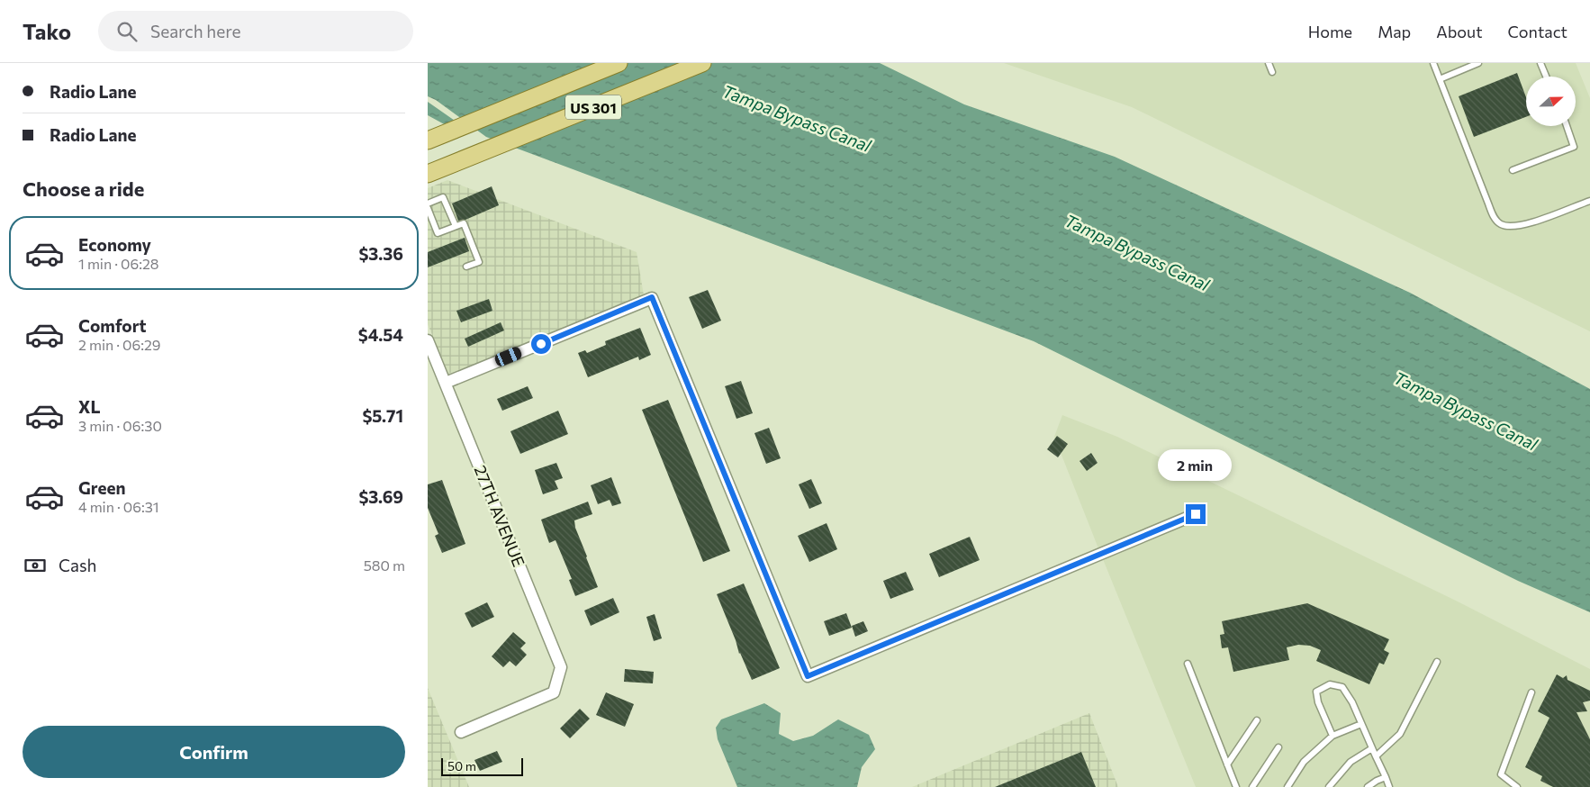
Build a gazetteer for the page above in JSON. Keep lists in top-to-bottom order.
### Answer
{
  "streets": {
    "main road": ["US 301"],
    "street": ["27TH AVENUE"]
  },
  "water": ["Tampa Bypass Canal"],
  "scale_bar": "50 m",
  "north": "right",
  "page": {
    "header": "Tako",
    "search": "Search here",
    "nav": [
      "Home",
      "Map",
      "About",
      "Contact"
    ],
    "banner": ["Radio Lane", "Radio Lane"],
    "heading": "Choose a ride",
    "list": [
      {
        "name": "Economy",
        "note": "1 min · 06:28",
        "value": "$3.36"
      },
      {
        "name": "Comfort",
        "note": "2 min · 06:29",
        "value": "$4.54"
      },
      {
        "name": "XL",
        "note": "3 min · 06:30",
        "value": "$5.71"
      },
      {
        "name": "Green",
        "note": "4 min · 06:31",
        "value": "$3.69"
      }
    ],
    "bubble": "2 min",
    "pay": ["Cash", "580 m"],
    "buttons": "Confirm",
    "scale": "50 m"
  }
}
